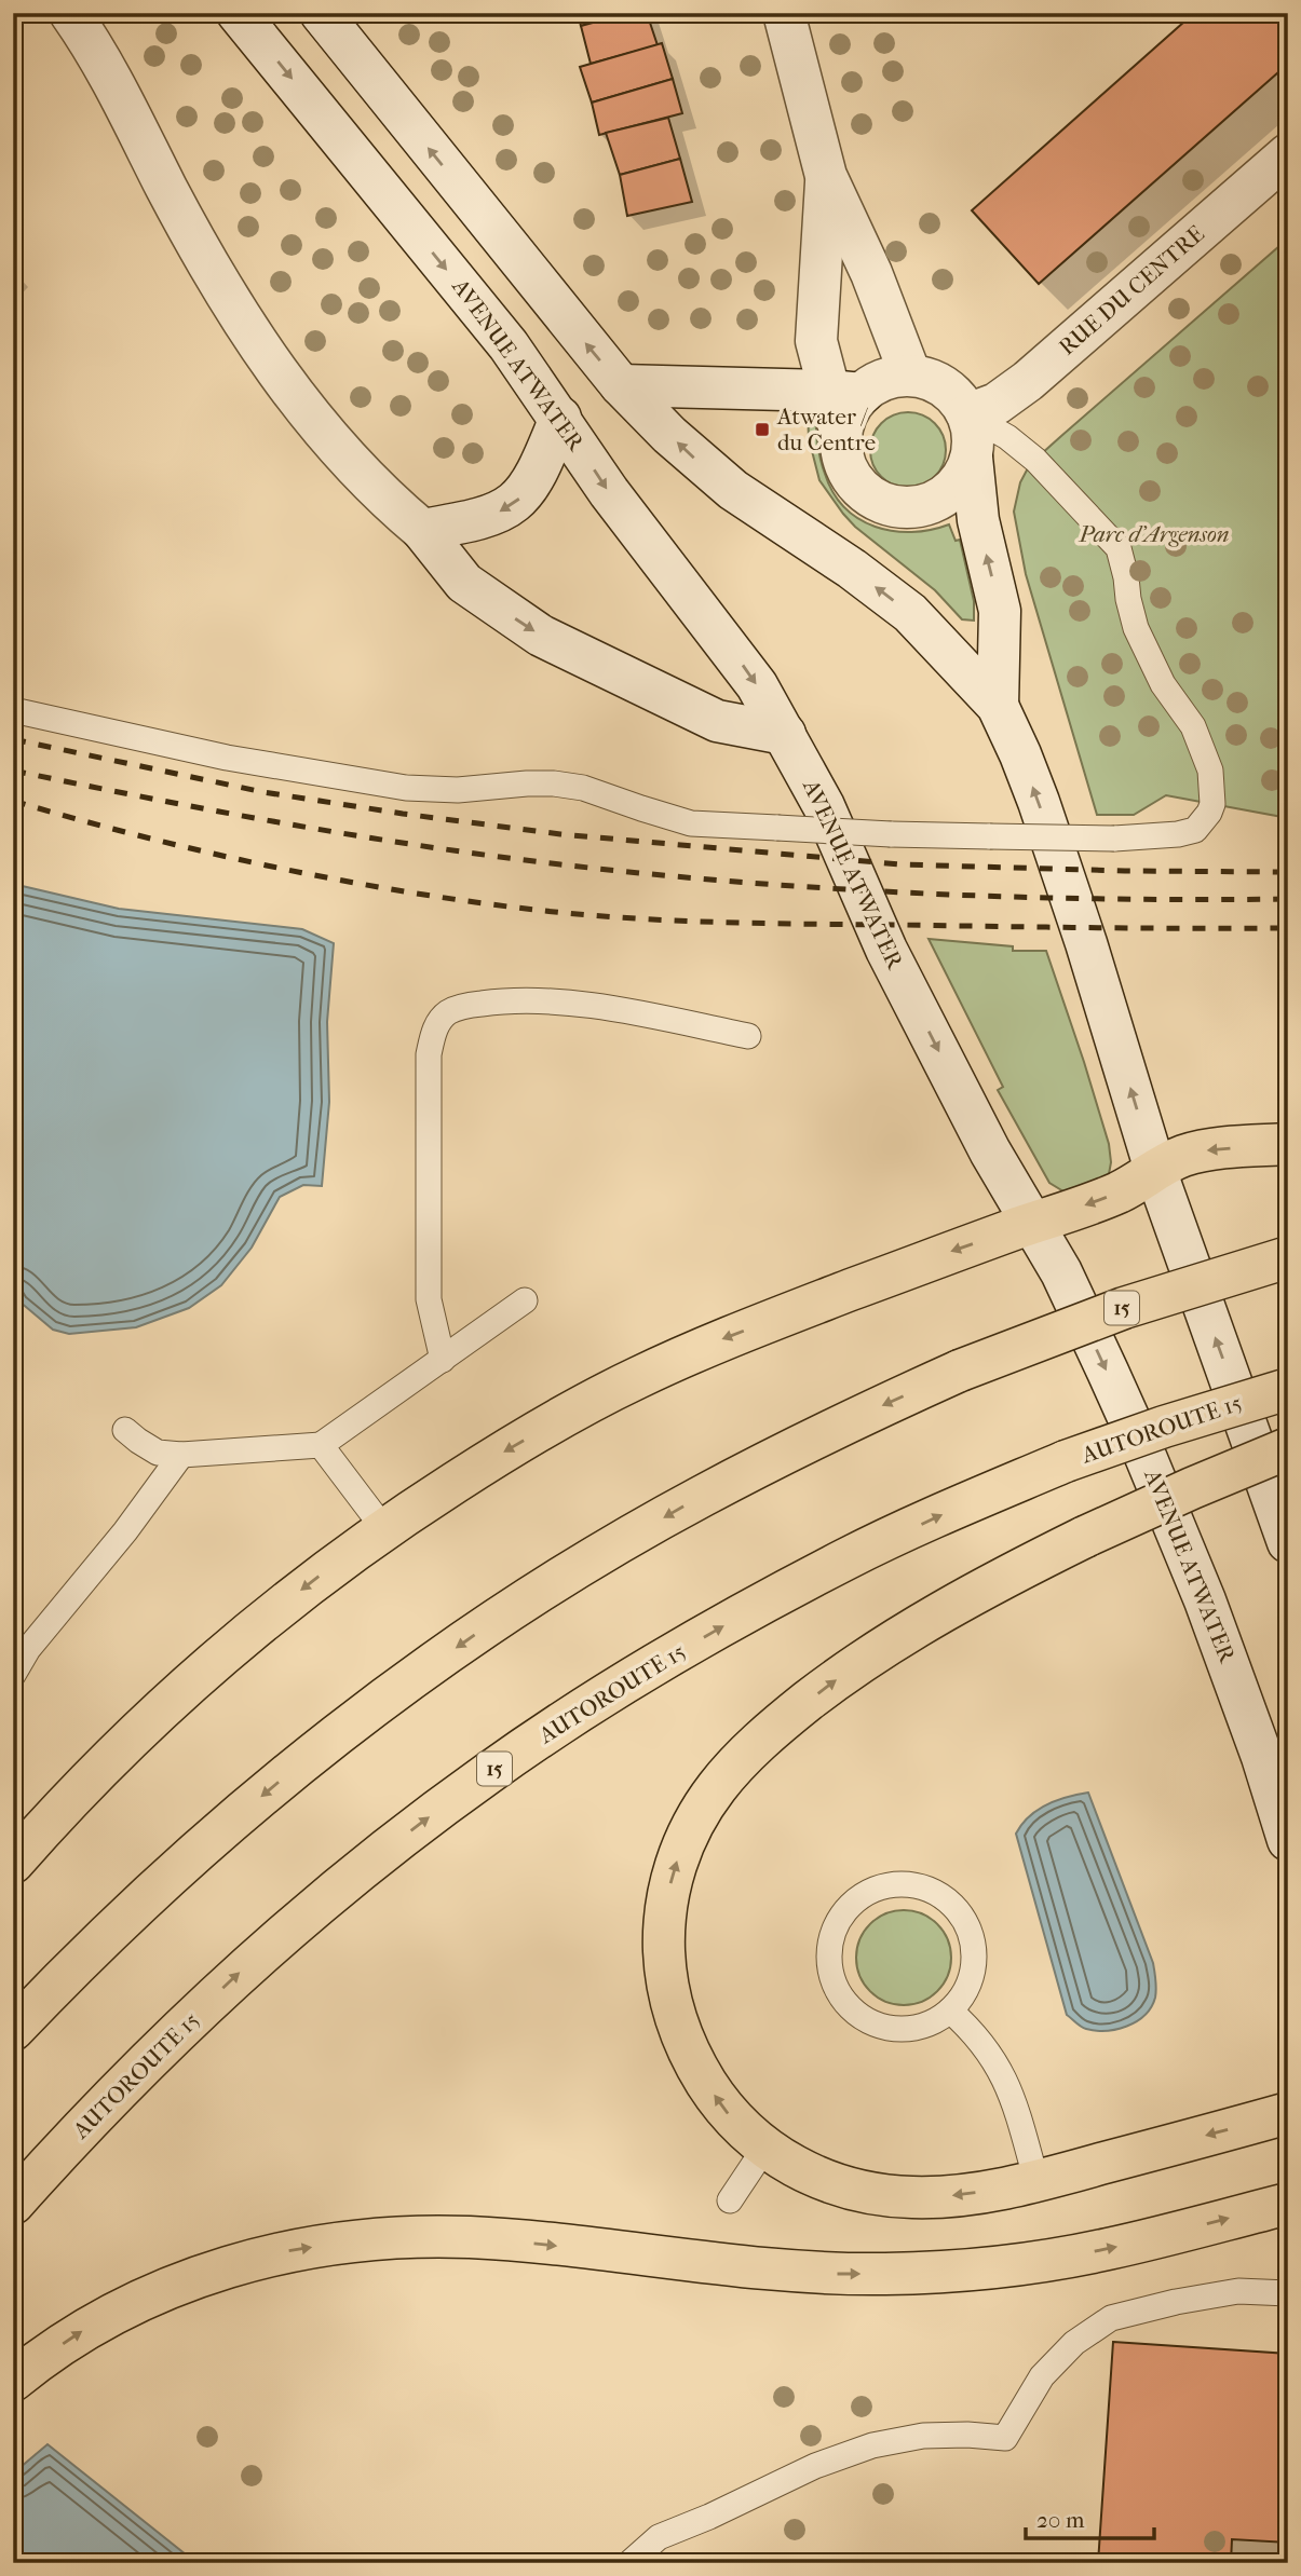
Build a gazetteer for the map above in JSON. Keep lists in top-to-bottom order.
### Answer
{
  "streets": {
    "highway": ["15", "AUTOROUTE 15"],
    "main road": ["RUE DU CENTRE", "AVENUE ATWATER"]
  },
  "parks": ["Parc d'Argenson"],
  "places": {
    "transit": ["Atwater / du Centre"]
  },
  "scale_bar": "20 m"
}
